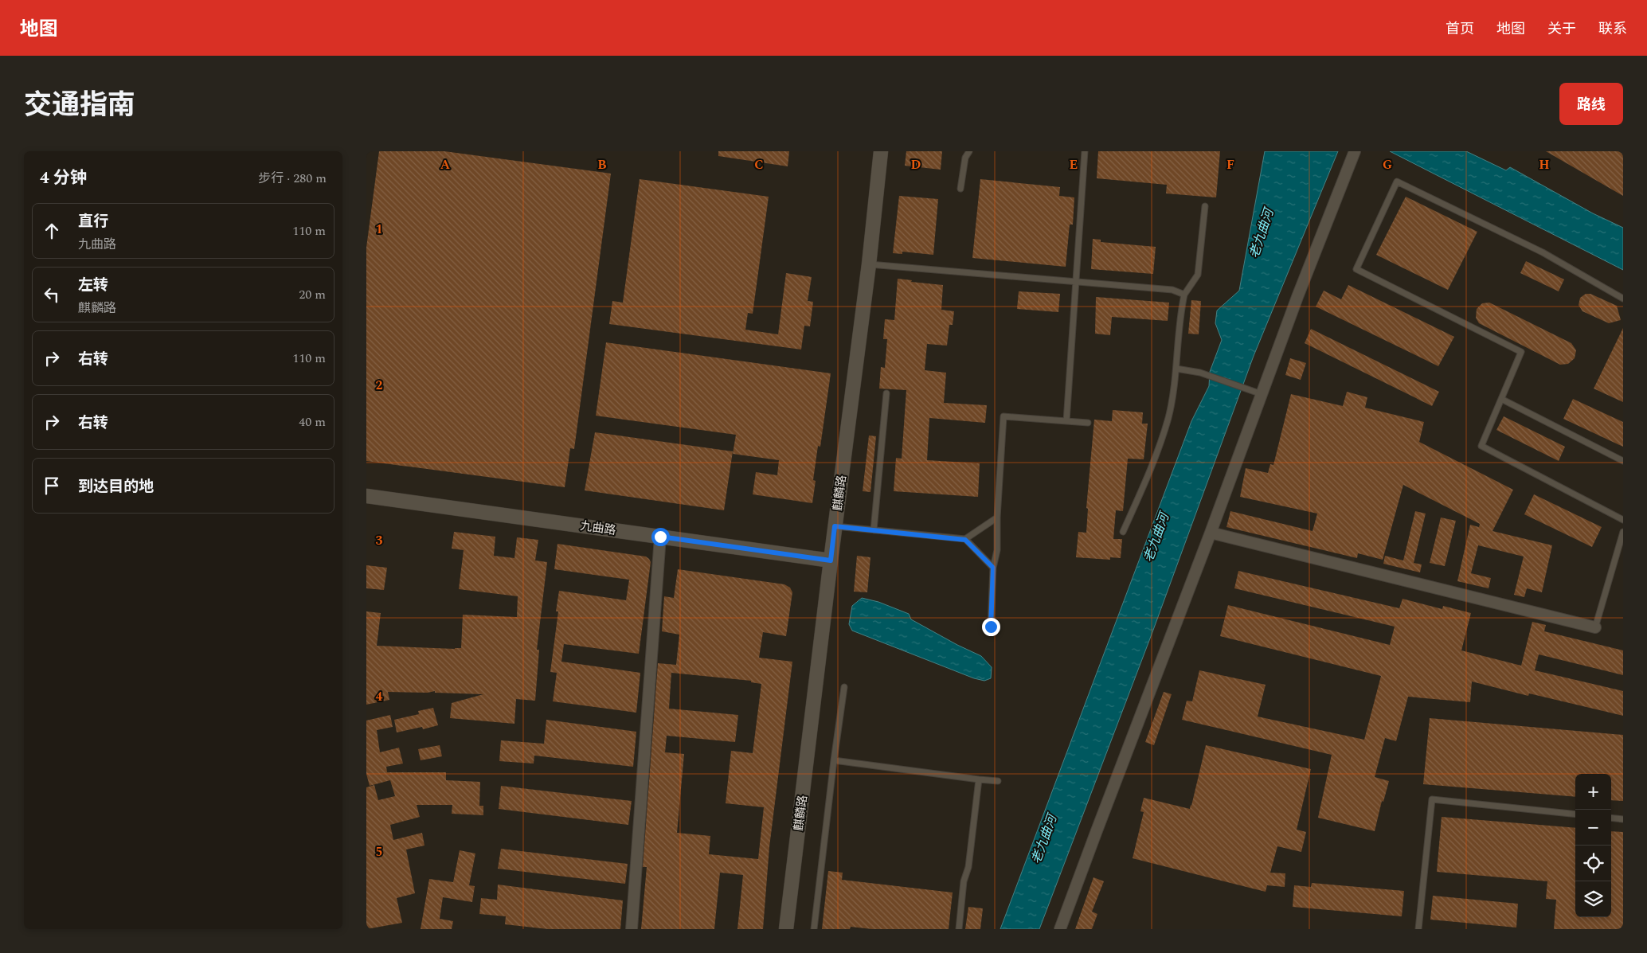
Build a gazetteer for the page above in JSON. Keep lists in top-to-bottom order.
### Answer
{
  "streets": {
    "street": ["麒麟路", "九曲路"]
  },
  "crossings": [
    ["麒麟路", "九曲路"]
  ],
  "water": ["老九曲河"],
  "page": {
    "header": "地图",
    "nav": [
      "首页",
      "地图",
      "关于",
      "联系"
    ],
    "title": "交通指南",
    "buttons": "路线",
    "heading": ["4 分钟", "步行 · 280 m"],
    "list": [
      ["直行", "九曲路", "110 m"],
      ["左转", "麒麟路", "20 m"],
      ["右转", "110 m"],
      ["右转", "40 m"],
      "到达目的地"
    ],
    "map_buttons": ["+", "−"]
  },
  "grid": {
    "columns": [
      "A",
      "B",
      "C",
      "D",
      "E",
      "F",
      "G",
      "H"
    ],
    "rows": [
      "1",
      "2",
      "3",
      "4",
      "5"
    ]
  }
}
